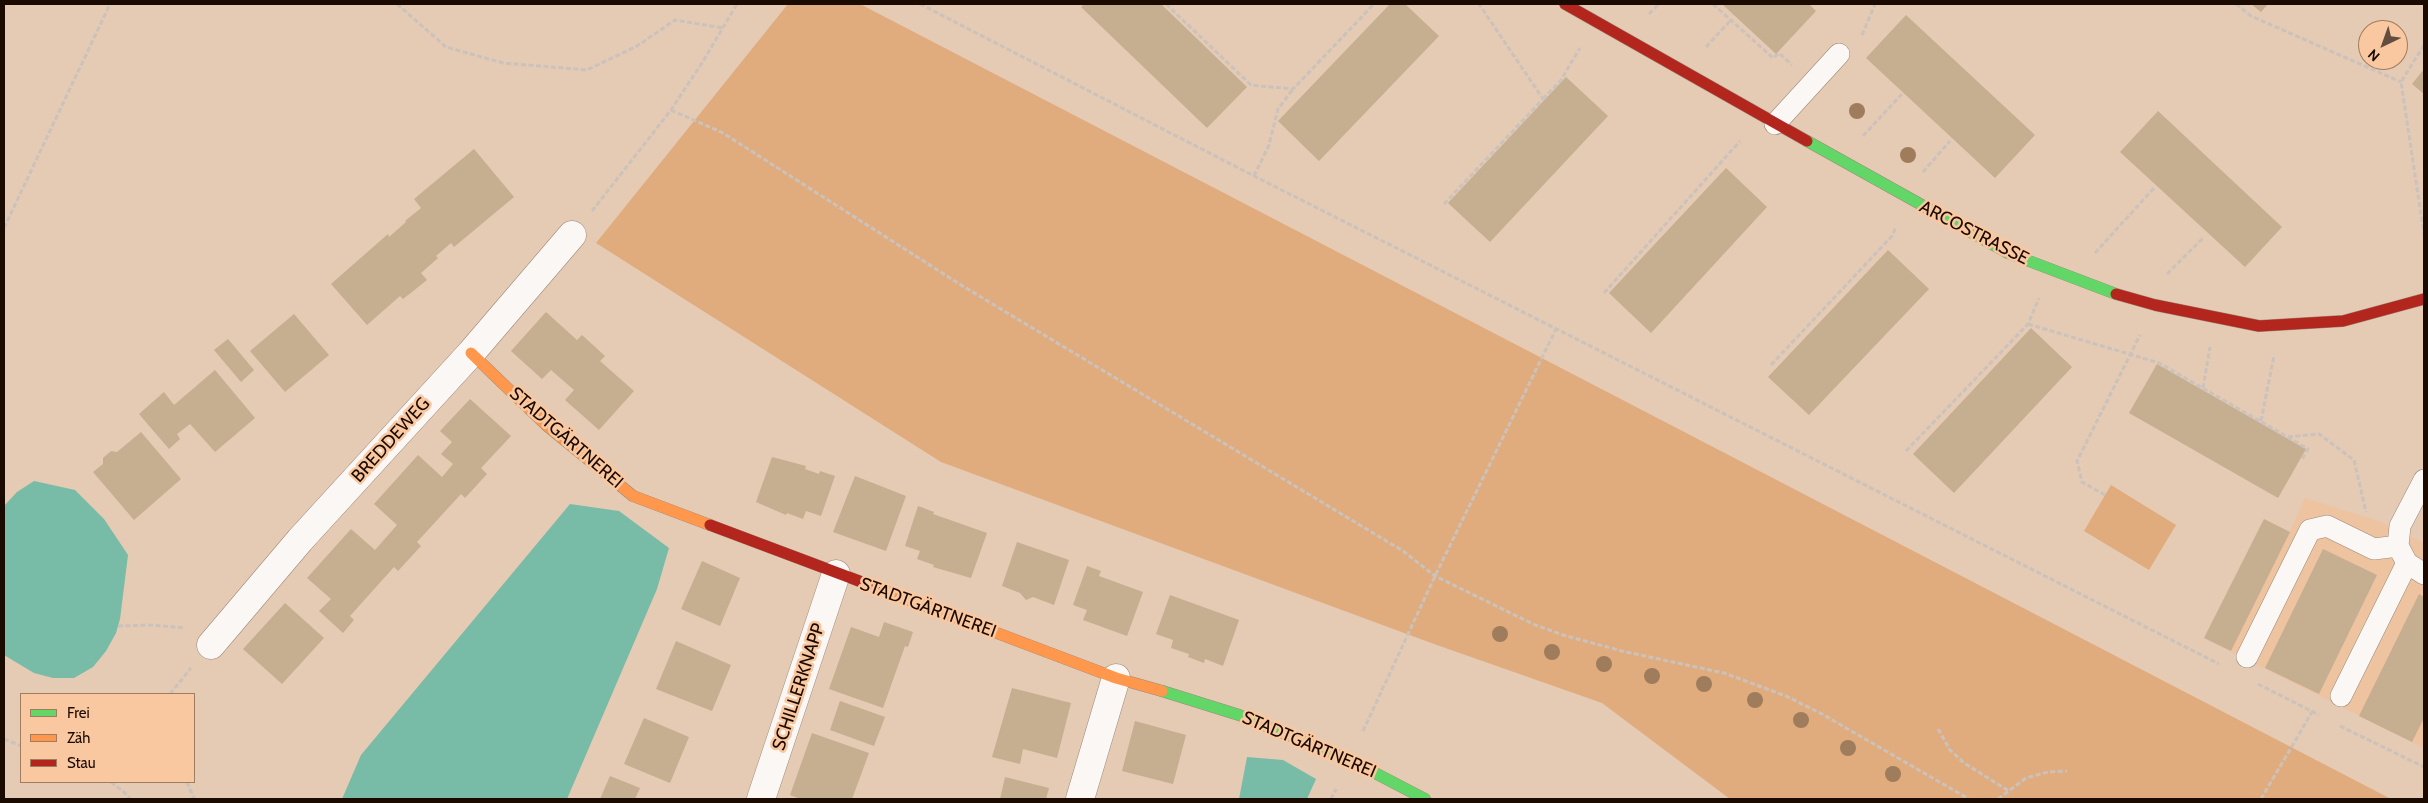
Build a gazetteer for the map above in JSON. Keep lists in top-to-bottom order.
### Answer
{
  "streets": {
    "street": [
      "ARCOSTRASSE",
      "STADTGÄRTNEREI",
      "BREDDEWEG",
      "SCHILLERKNAPP"
    ]
  },
  "crossings": [
    ["STADTGÄRTNEREI", "BREDDEWEG"],
    ["STADTGÄRTNEREI", "SCHILLERKNAPP"]
  ],
  "legend": ["Frei", "Zäh", "Stau"],
  "north": "bottom left"
}
